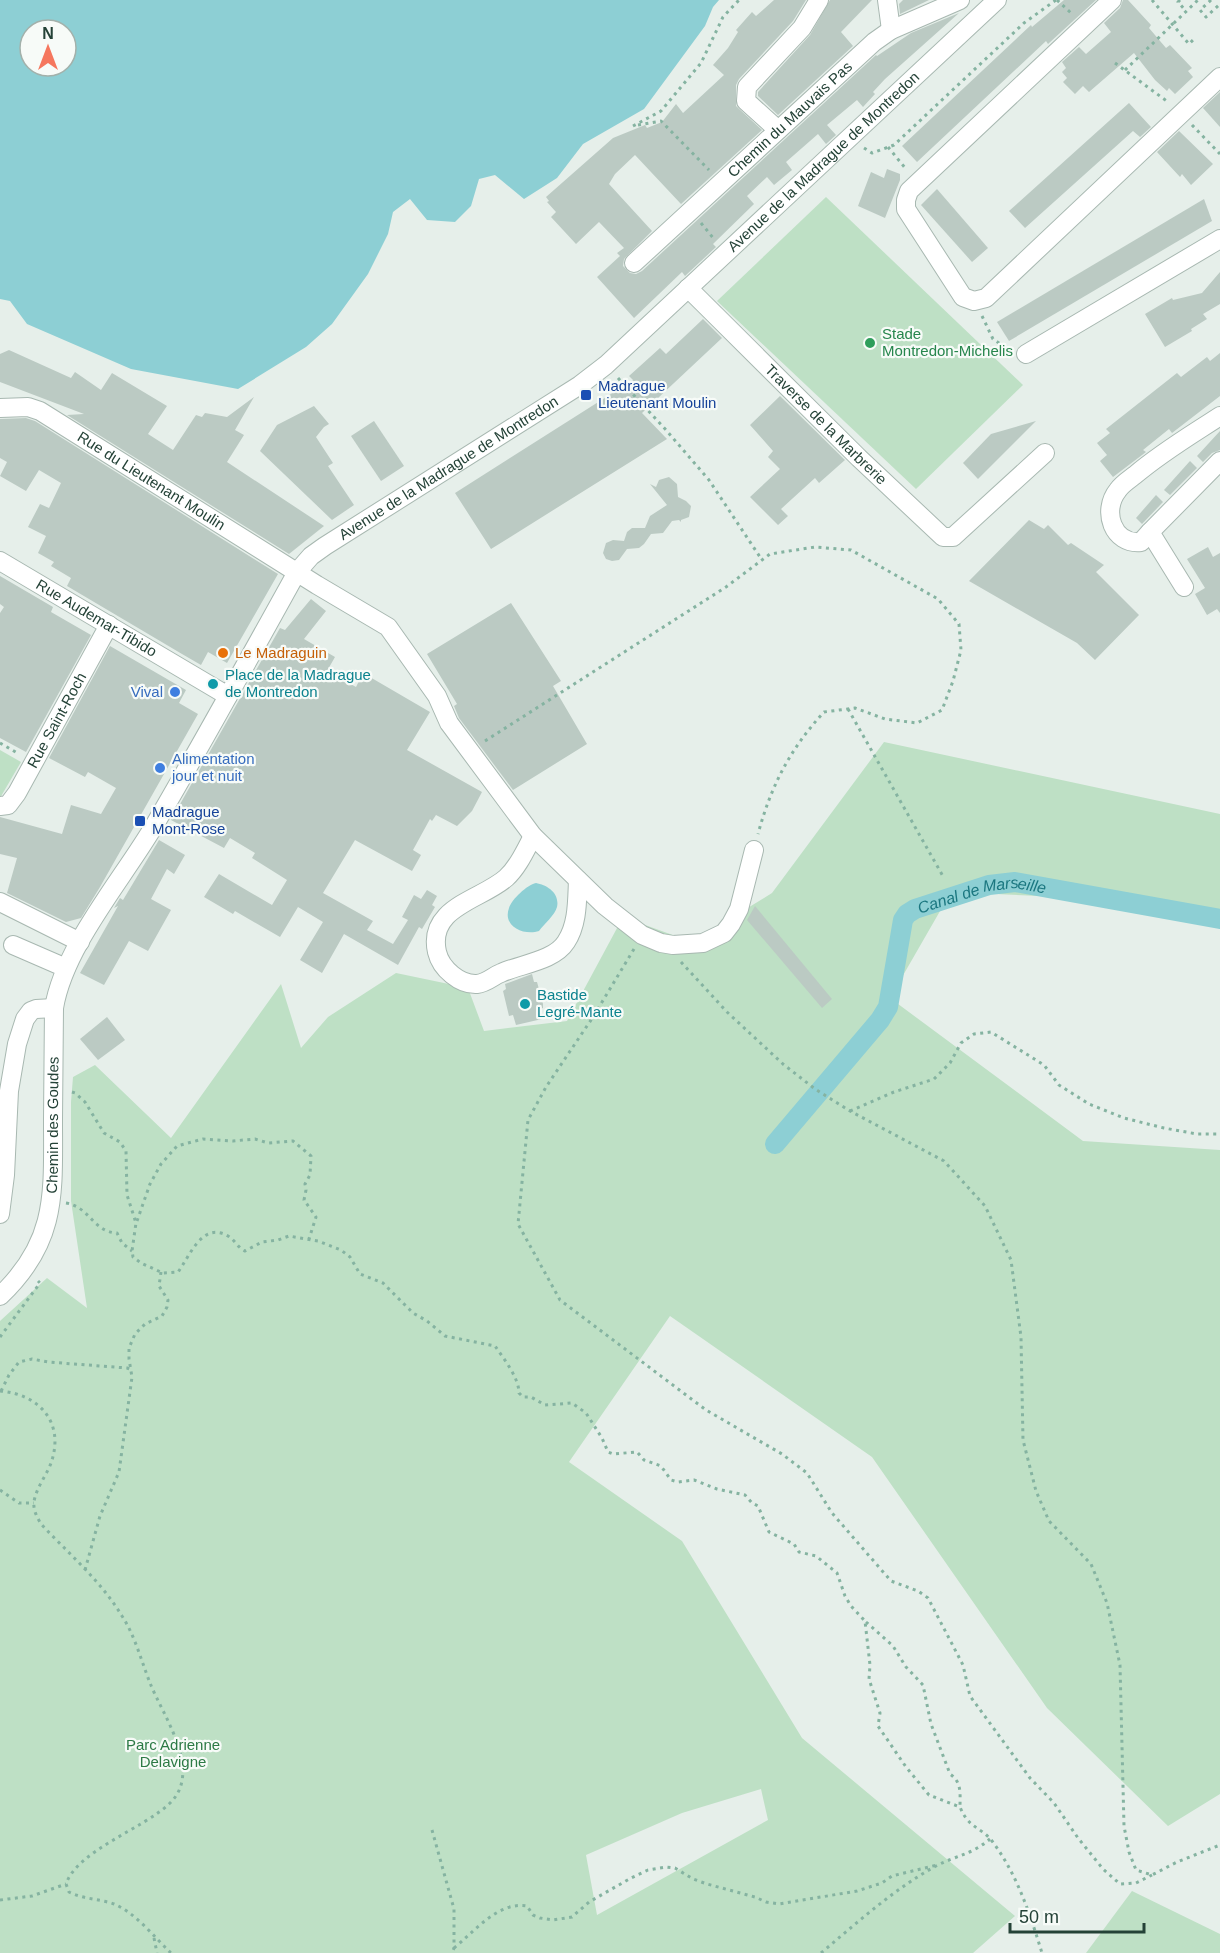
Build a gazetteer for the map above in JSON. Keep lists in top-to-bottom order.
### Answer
{
  "streets": {
    "street": [
      "Chemin du Mauvais Pas",
      "Avenue de la Madrague de Montredon",
      "Traverse de la Marbrerie",
      "Rue du Lieutenant Moulin",
      "Rue Audemar-Tibido",
      "Rue Saint-Roch",
      "Chemin des Goudes"
    ]
  },
  "crossings": [
    ["Avenue de la Madrague de Montredon", "Traverse de la Marbrerie"],
    ["Avenue de la Madrague de Montredon", "Rue du Lieutenant Moulin"],
    ["Avenue de la Madrague de Montredon", "Rue Audemar-Tibido"],
    ["Avenue de la Madrague de Montredon", "Chemin des Goudes"],
    ["Rue Audemar-Tibido", "Rue Saint-Roch"]
  ],
  "water": ["Canal de Marseille"],
  "parks": ["Parc Adrienne Delavigne"],
  "places": {
    "other": [
      "Stade Montredon-Michelis",
      "Le Madraguin",
      "Place de la Madrague de Montredon",
      "Vival",
      "Alimentation jour et nuit",
      "Bastide Legré-Mante"
    ],
    "transit": ["Madrague Lieutenant Moulin", "Madrague Mont-Rose"]
  },
  "scale_bar": "50 m",
  "north": "top"
}
